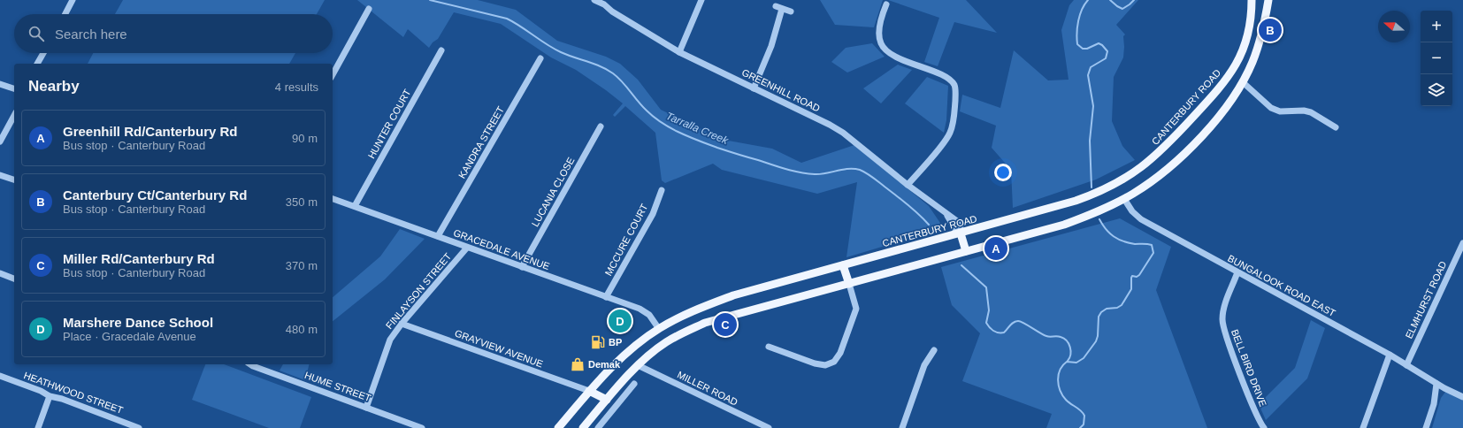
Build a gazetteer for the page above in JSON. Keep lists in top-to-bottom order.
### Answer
{
  "streets": {
    "main road": ["CANTERBURY ROAD"],
    "street": [
      "GREENHILL ROAD",
      "HUNTER COURT",
      "KANDRA STREET",
      "LUCANIA CLOSE",
      "MCCURE COURT",
      "GRACEDALE AVENUE",
      "BUNGALOOK ROAD EAST",
      "FINLAYSON STREET",
      "ELMHURST ROAD",
      "GRAYVIEW AVENUE",
      "BELL BIRD DRIVE",
      "HUME STREET",
      "MILLER ROAD",
      "HEATHWOOD STREET"
    ]
  },
  "crossings": [
    ["GREENHILL ROAD", "CANTERBURY ROAD"],
    ["CANTERBURY ROAD", "GRACEDALE AVENUE"],
    ["CANTERBURY ROAD", "GRAYVIEW AVENUE"],
    ["HUNTER COURT", "GRACEDALE AVENUE"],
    ["KANDRA STREET", "GRACEDALE AVENUE"],
    ["LUCANIA CLOSE", "GRACEDALE AVENUE"],
    ["MCCURE COURT", "GRACEDALE AVENUE"],
    ["GRACEDALE AVENUE", "FINLAYSON STREET"],
    ["BUNGALOOK ROAD EAST", "ELMHURST ROAD"],
    ["BUNGALOOK ROAD EAST", "BELL BIRD DRIVE"],
    ["FINLAYSON STREET", "GRAYVIEW AVENUE"],
    ["FINLAYSON STREET", "HUME STREET"]
  ],
  "water": ["Tarralla Creek"],
  "places": {
    "fuel station": ["BP"],
    "shop": ["Demak"]
  },
  "north": "left",
  "page": {
    "map_buttons": ["+", "−"],
    "search": "Search here",
    "pins": [
      "B",
      "A",
      "D",
      "C"
    ],
    "heading": ["Nearby", "4 results"],
    "list": [
      {
        "mark": "A",
        "name": "Greenhill Rd/Canterbury Rd",
        "note": "Bus stop · Canterbury Road",
        "value": "90 m"
      },
      {
        "mark": "B",
        "name": "Canterbury Ct/Canterbury Rd",
        "note": "Bus stop · Canterbury Road",
        "value": "350 m"
      },
      {
        "mark": "C",
        "name": "Miller Rd/Canterbury Rd",
        "note": "Bus stop · Canterbury Road",
        "value": "370 m"
      },
      {
        "mark": "D",
        "name": "Marshere Dance School",
        "note": "Place · Gracedale Avenue",
        "value": "480 m"
      }
    ]
  }
}
